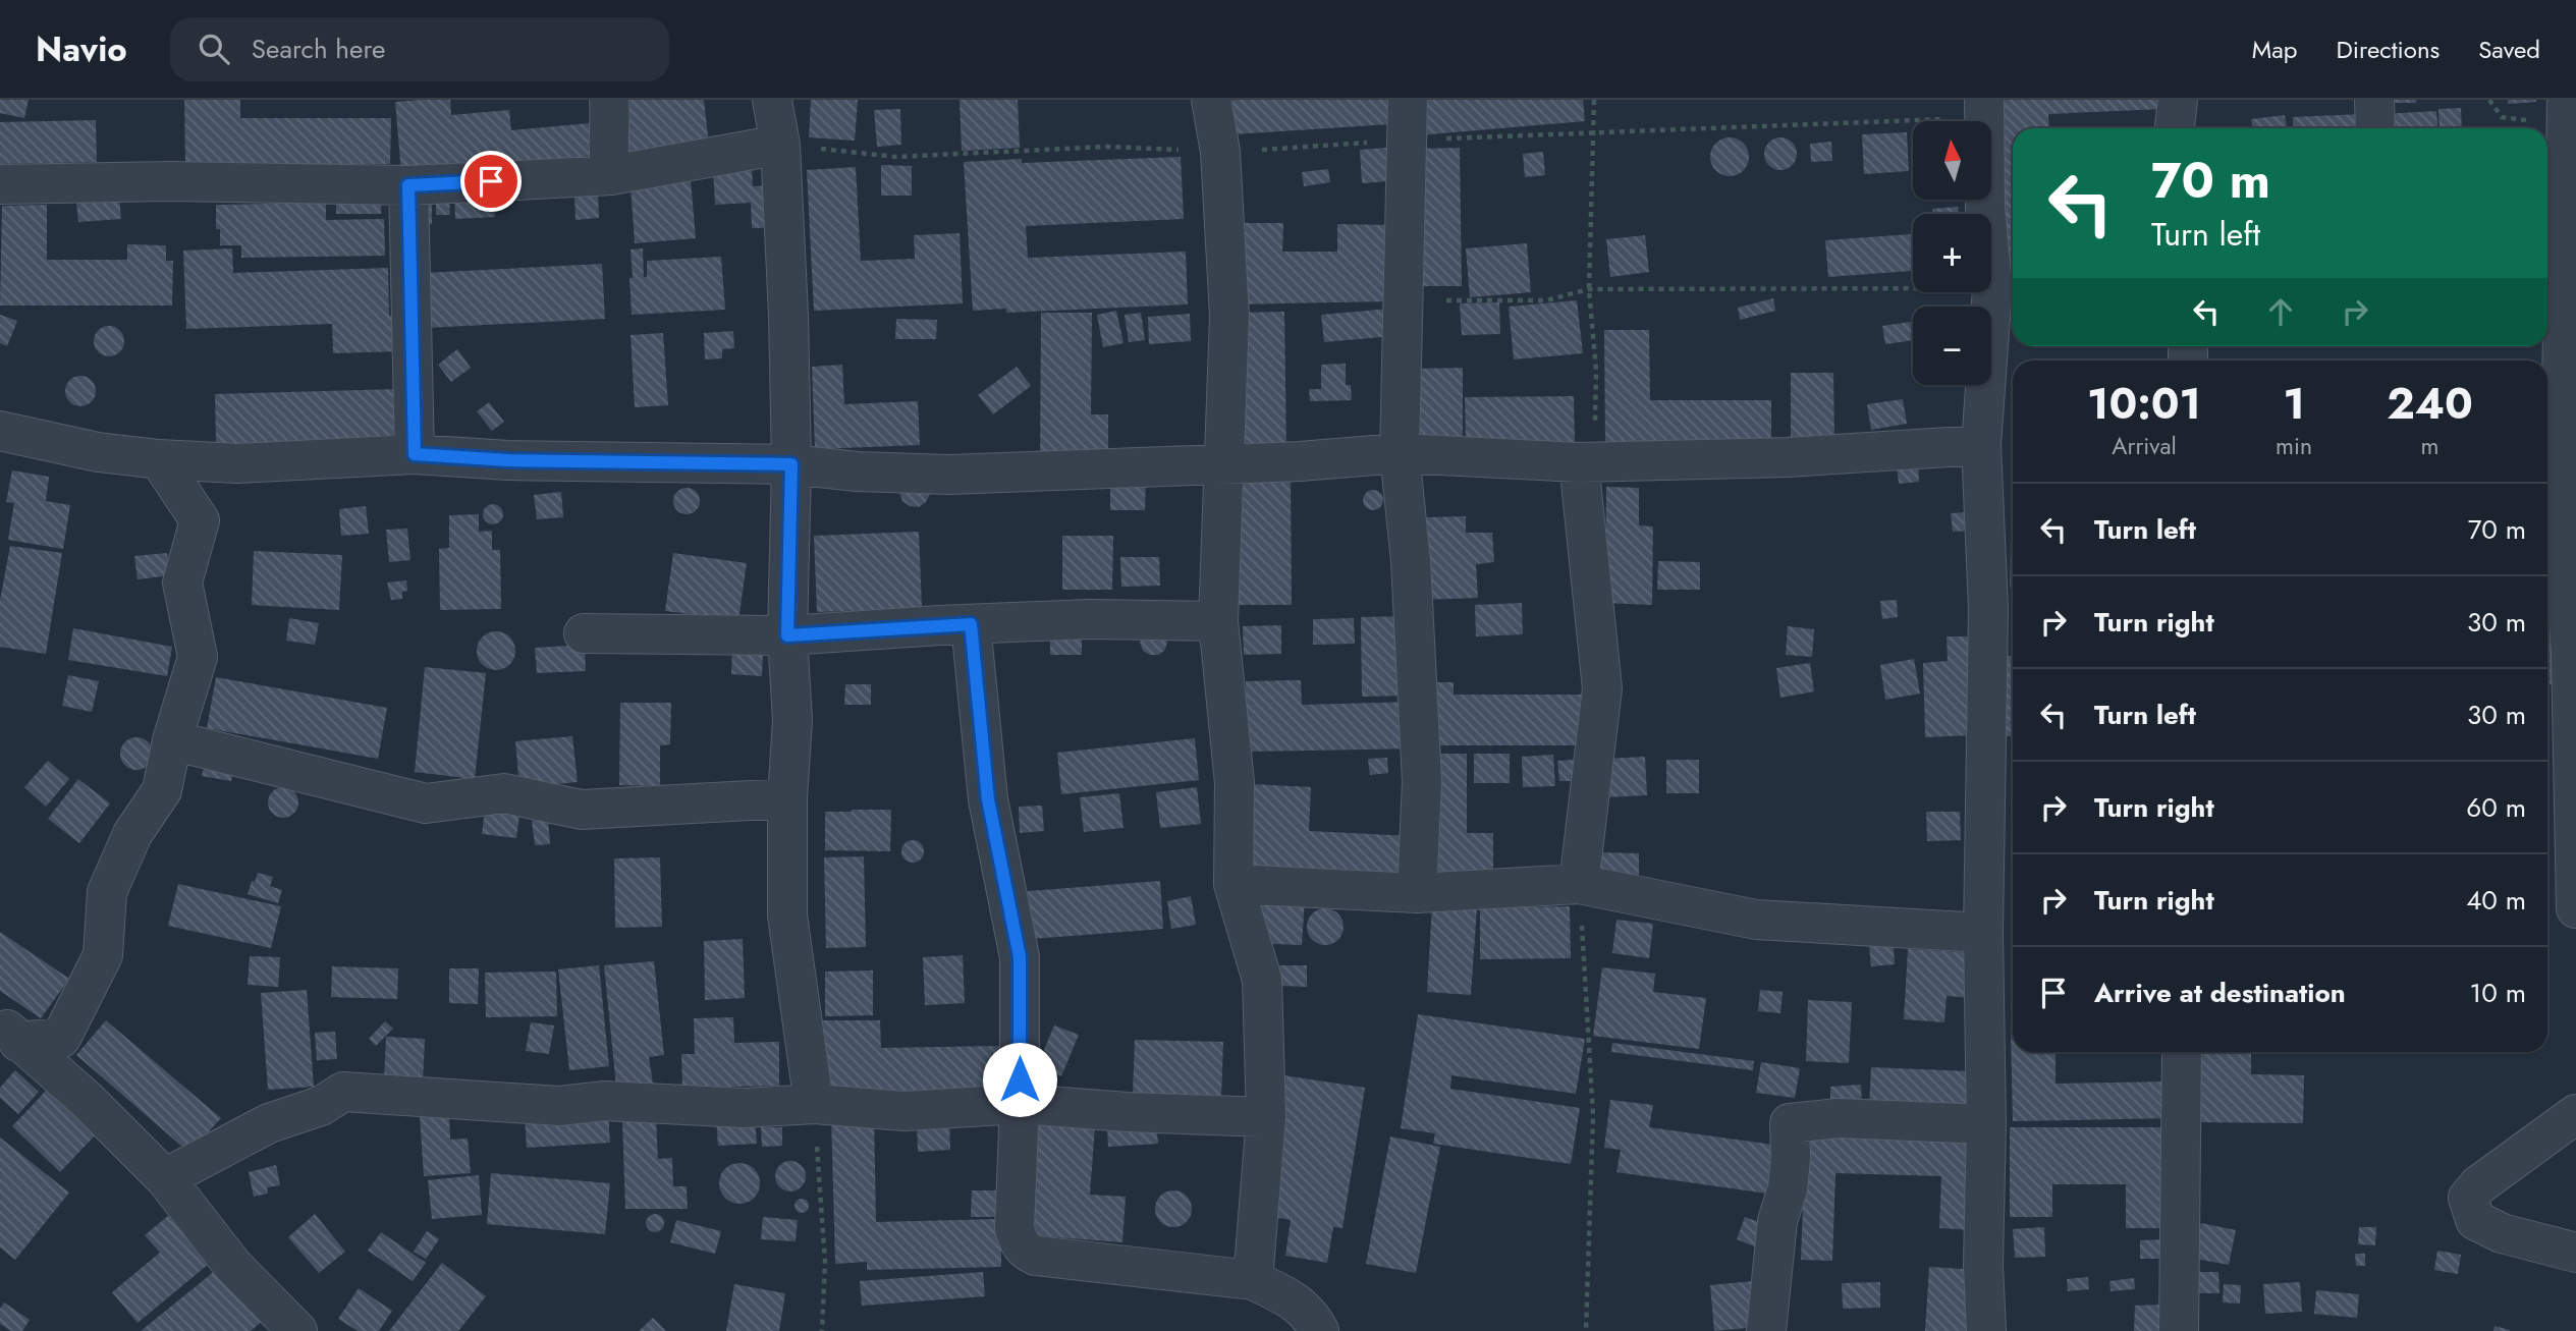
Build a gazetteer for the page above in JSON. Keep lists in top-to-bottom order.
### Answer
{
  "north": "top",
  "page": {
    "header": "Navio",
    "search": "Search here",
    "nav": ["Map", "Directions", "Saved"],
    "map_buttons": ["+", "−"],
    "turn": ["70 m", "Turn left"],
    "eta": [
      "10:01",
      "Arrival",
      "1",
      "min",
      "240",
      "m"
    ],
    "list": [
      {
        "name": "Turn left",
        "value": "70 m"
      },
      {
        "name": "Turn right",
        "value": "30 m"
      },
      {
        "name": "Turn left",
        "value": "30 m"
      },
      {
        "name": "Turn right",
        "value": "60 m"
      },
      {
        "name": "Turn right",
        "value": "40 m"
      },
      {
        "name": "Arrive at destination",
        "value": "10 m"
      }
    ]
  }
}
